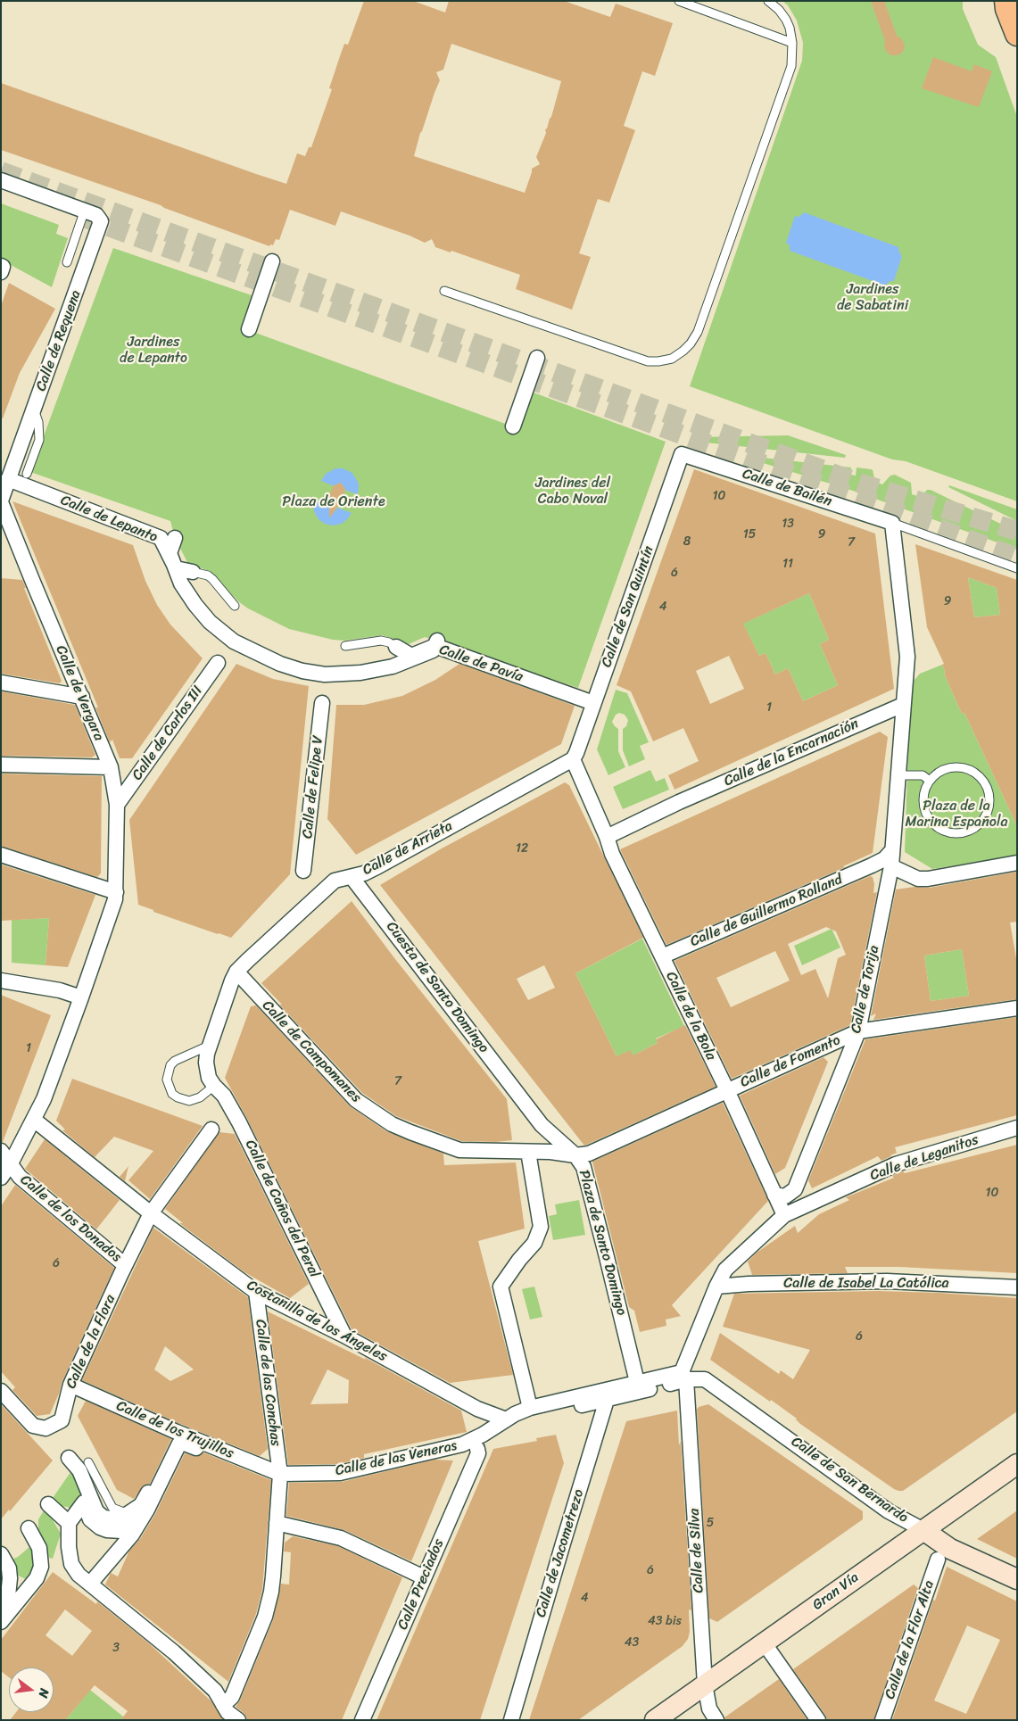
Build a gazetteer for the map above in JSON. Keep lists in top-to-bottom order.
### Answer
{
  "streets": {
    "street": [
      "Calle de Requena",
      "Calle de Bailén",
      "Calle de Lepanto",
      "Calle de San Quintín",
      "Calle de Pavía",
      "Calle de Vergara",
      "Calle de Carlos III",
      "Calle de la Encarnación",
      "Calle de Felipe V",
      "Calle de Arrieta",
      "Calle de Guillermo Rolland",
      "Cuesta de Santo Domingo",
      "Calle de Torija",
      "Calle de la Bola",
      "Calle de Campomanes",
      "Calle de Fomento",
      "Calle de Leganitos",
      "Calle de Caños del Peral",
      "Calle de los Donados",
      "Plaza de Santo Domingo",
      "Calle de Isabel La Católica",
      "Costanilla de los Ángeles",
      "Calle de la Flora",
      "Calle de las Conchas",
      "Calle de los Trujillos",
      "Calle de las Veneras",
      "Calle de San Bernardo",
      "Calle de Silva",
      "Calle de Jacometrezo",
      "Calle Preciados",
      "Gran Vía",
      "Calle de la Flor Alta"
    ]
  },
  "crossings": [
    ["Calle de Requena", "Calle de Lepanto"],
    ["Calle de Requena", "Calle de Vergara"],
    ["Calle de Bailén", "Calle de San Quintín"],
    ["Calle de Lepanto", "Calle de Vergara"],
    ["Calle de San Quintín", "Calle de Pavía"],
    ["Calle de San Quintín", "Calle de Arrieta"],
    ["Calle de San Quintín", "Calle de la Bola"],
    ["Calle de Vergara", "Calle de Carlos III"],
    ["Calle de Vergara", "Calle de los Donados"],
    ["Calle de Vergara", "Costanilla de los Ángeles"],
    ["Calle de la Encarnación", "Calle de la Bola"],
    ["Calle de Arrieta", "Cuesta de Santo Domingo"],
    ["Calle de Arrieta", "Calle de la Bola"],
    ["Calle de Arrieta", "Calle de Campomanes"],
    ["Calle de Arrieta", "Calle de Caños del Peral"],
    ["Calle de Guillermo Rolland", "Calle de la Bola"],
    ["Cuesta de Santo Domingo", "Plaza de Santo Domingo"],
    ["Calle de Torija", "Calle de Fomento"],
    ["Calle de la Bola", "Calle de Fomento"],
    ["Calle de la Bola", "Calle de Leganitos"],
    ["Calle de Campomanes", "Calle de Fomento"],
    ["Calle de Campomanes", "Calle de Caños del Peral"],
    ["Calle de Campomanes", "Plaza de Santo Domingo"],
    ["Calle de Fomento", "Plaza de Santo Domingo"],
    ["Calle de Caños del Peral", "Costanilla de los Ángeles"],
    ["Calle de los Donados", "Calle de la Flora"],
    ["Costanilla de los Ángeles", "Calle de la Flora"],
    ["Costanilla de los Ángeles", "Calle de las Conchas"],
    ["Costanilla de los Ángeles", "Calle de las Veneras"],
    ["Calle de la Flora", "Calle de los Trujillos"],
    ["Calle de las Conchas", "Calle de los Trujillos"],
    ["Calle de las Conchas", "Calle de las Veneras"],
    ["Calle de los Trujillos", "Calle de las Veneras"],
    ["Calle de San Bernardo", "Calle de Silva"],
    ["Calle de San Bernardo", "Gran Vía"],
    ["Calle de Silva", "Gran Vía"]
  ],
  "parks": [
    "Jardines de Sabatini",
    "Jardines de Lepanto",
    "Jardines del Cabo Noval",
    "Plaza de Oriente",
    "Plaza de la Marina Española"
  ],
  "house_numbers": [
    "10",
    "13",
    "15",
    "9",
    "8",
    "7",
    "11",
    "6",
    "9",
    "4",
    "1",
    "12",
    "1",
    "7",
    "10",
    "6",
    "6",
    "5",
    "6",
    "4",
    "43 bis",
    "43",
    "3"
  ],
  "north": "right"
}
